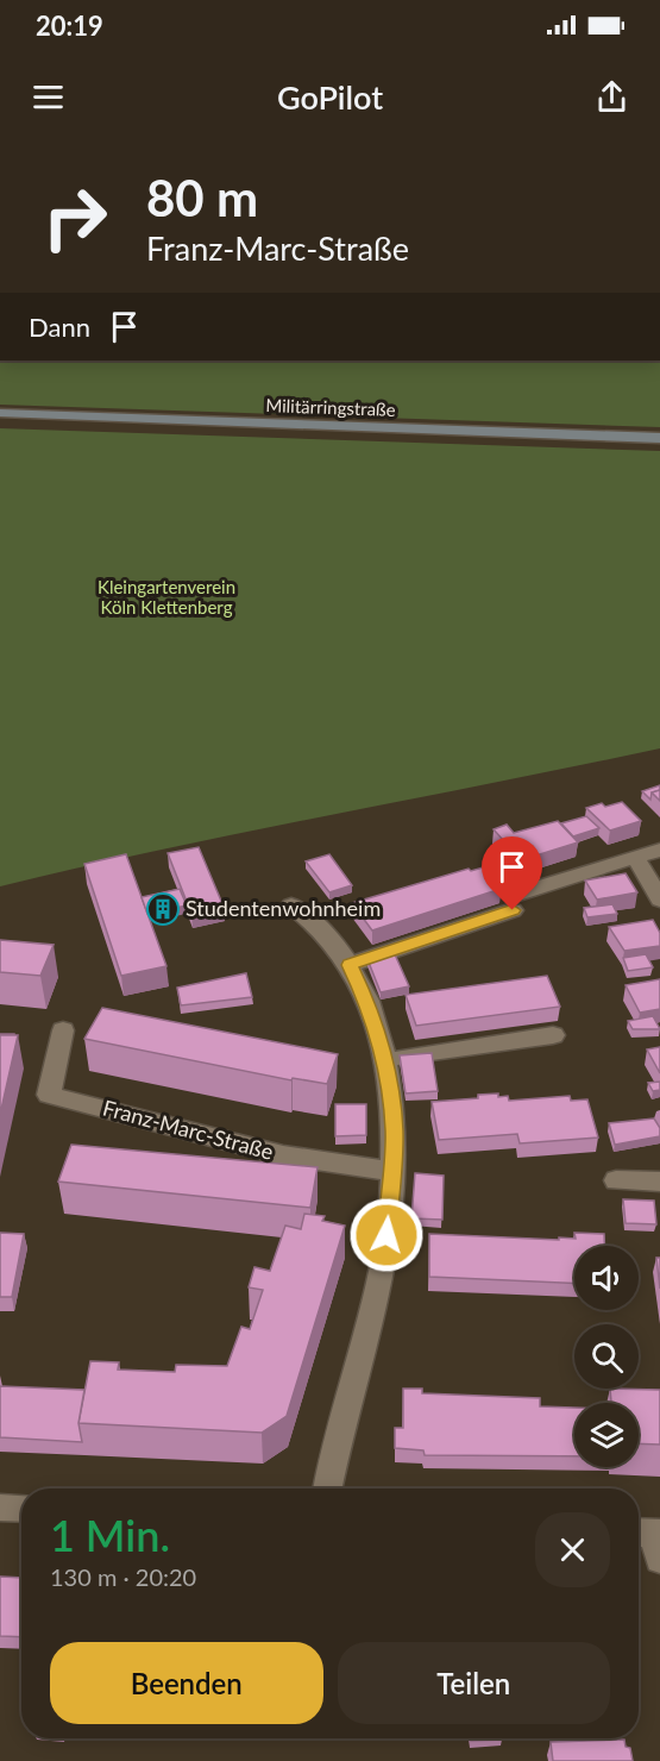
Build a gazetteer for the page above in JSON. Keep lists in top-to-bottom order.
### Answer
{
  "streets": {
    "main road": ["Militärringstraße"],
    "street": ["Franz-Marc-Straße"]
  },
  "parks": ["Kleingartenverein Köln Klettenberg"],
  "places": {
    "building": ["Studentenwohnheim"]
  },
  "page": {
    "status": "20:19",
    "header": "GoPilot",
    "turn": ["80 m", "Franz-Marc-Straße"],
    "then": "Dann",
    "heading": ["1 Min.", "130 m · 20:20"],
    "buttons": ["Beenden", "Teilen"]
  }
}
